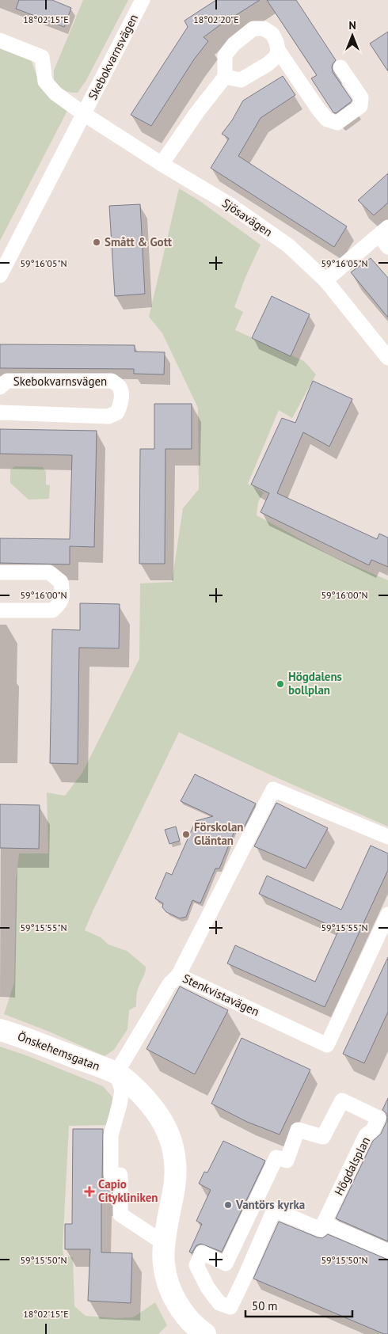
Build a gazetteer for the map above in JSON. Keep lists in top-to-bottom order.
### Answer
{
  "streets": {
    "street": [
      "Skebokvarnsvägen",
      "Sjösavägen",
      "Stenkvistavägen",
      "Önskehemsgatan",
      "Högdalsplan"
    ]
  },
  "crossings": [
    ["Skebokvarnsvägen", "Sjösavägen"]
  ],
  "places": {
    "other": [
      "Smått & Gott",
      "Högdalens bollplan",
      "Förskolan Gläntan",
      "Vantörs kyrka"
    ],
    "health": ["Capio Citykliniken"]
  },
  "scale_bar": "50 m",
  "north": "top",
  "coordinates": [
    "18°02'15\"E",
    "18°02'20\"E",
    "59°16'05\"N",
    "59°16'00\"N",
    "59°15'55\"N",
    "59°15'50\"N"
  ]
}
